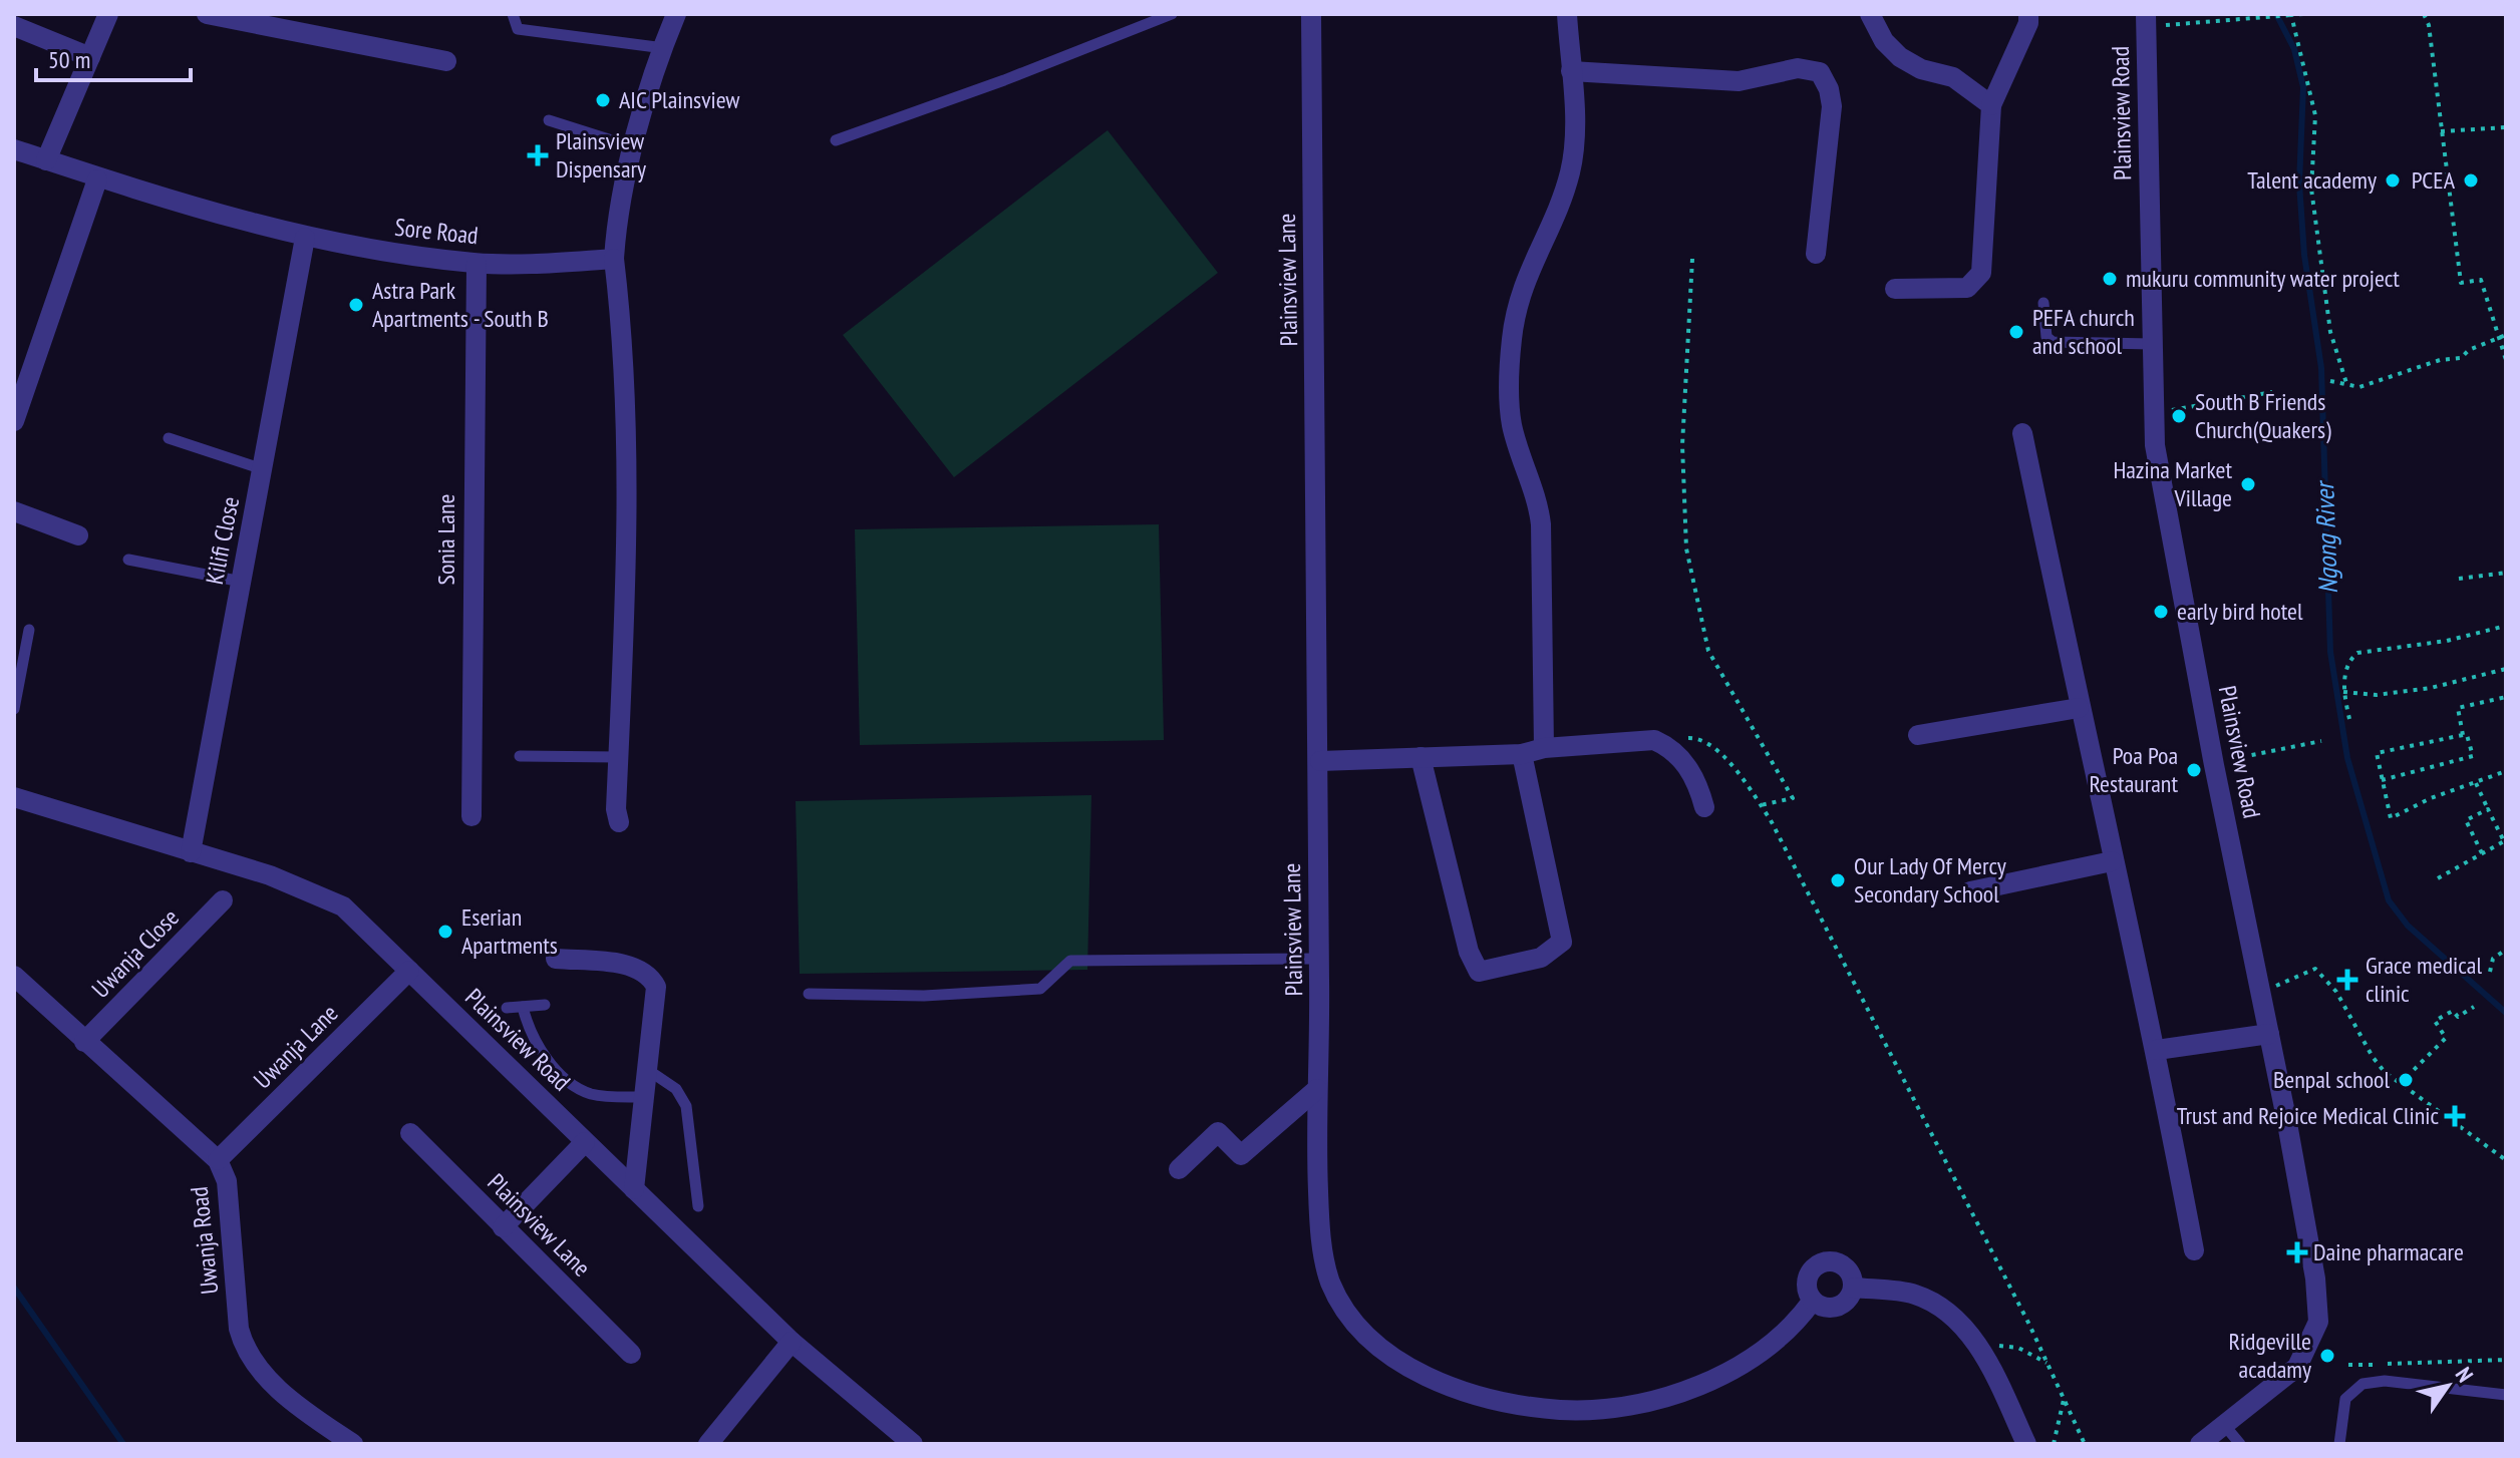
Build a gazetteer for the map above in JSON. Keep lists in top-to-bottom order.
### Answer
{
  "streets": {
    "street": [
      "Plainsview Road",
      "Sore Road",
      "Plainsview Lane",
      "Sonia Lane",
      "Kilifi Close",
      "Uwanja Close",
      "Uwanja Lane",
      "Uwanja Road"
    ]
  },
  "crossings": [
    ["Plainsview Road", "Kilifi Close"],
    ["Plainsview Road", "Uwanja Lane"],
    ["Sore Road", "Sonia Lane"],
    ["Sore Road", "Kilifi Close"],
    ["Uwanja Close", "Uwanja Road"],
    ["Uwanja Lane", "Uwanja Road"]
  ],
  "water": ["Ngong River"],
  "places": {
    "other": [
      "AIC Plainsview",
      "Talent academy",
      "PCEA",
      "mukuru community water project",
      "Astra Park Apartments - South B",
      "PEFA church and school",
      "South B Friends Church(Quakers)",
      "Hazina Market Village",
      "early bird hotel",
      "Poa Poa Restaurant",
      "Our Lady Of Mercy Secondary School",
      "Eserian Apartments",
      "Benpal school",
      "Ridgeville acadamy"
    ],
    "health": [
      "Plainsview Dispensary",
      "Grace medical clinic",
      "Trust and Rejoice Medical Clinic",
      "Daine pharmacare"
    ]
  },
  "scale_bar": "50 m",
  "north": "top right"
}
